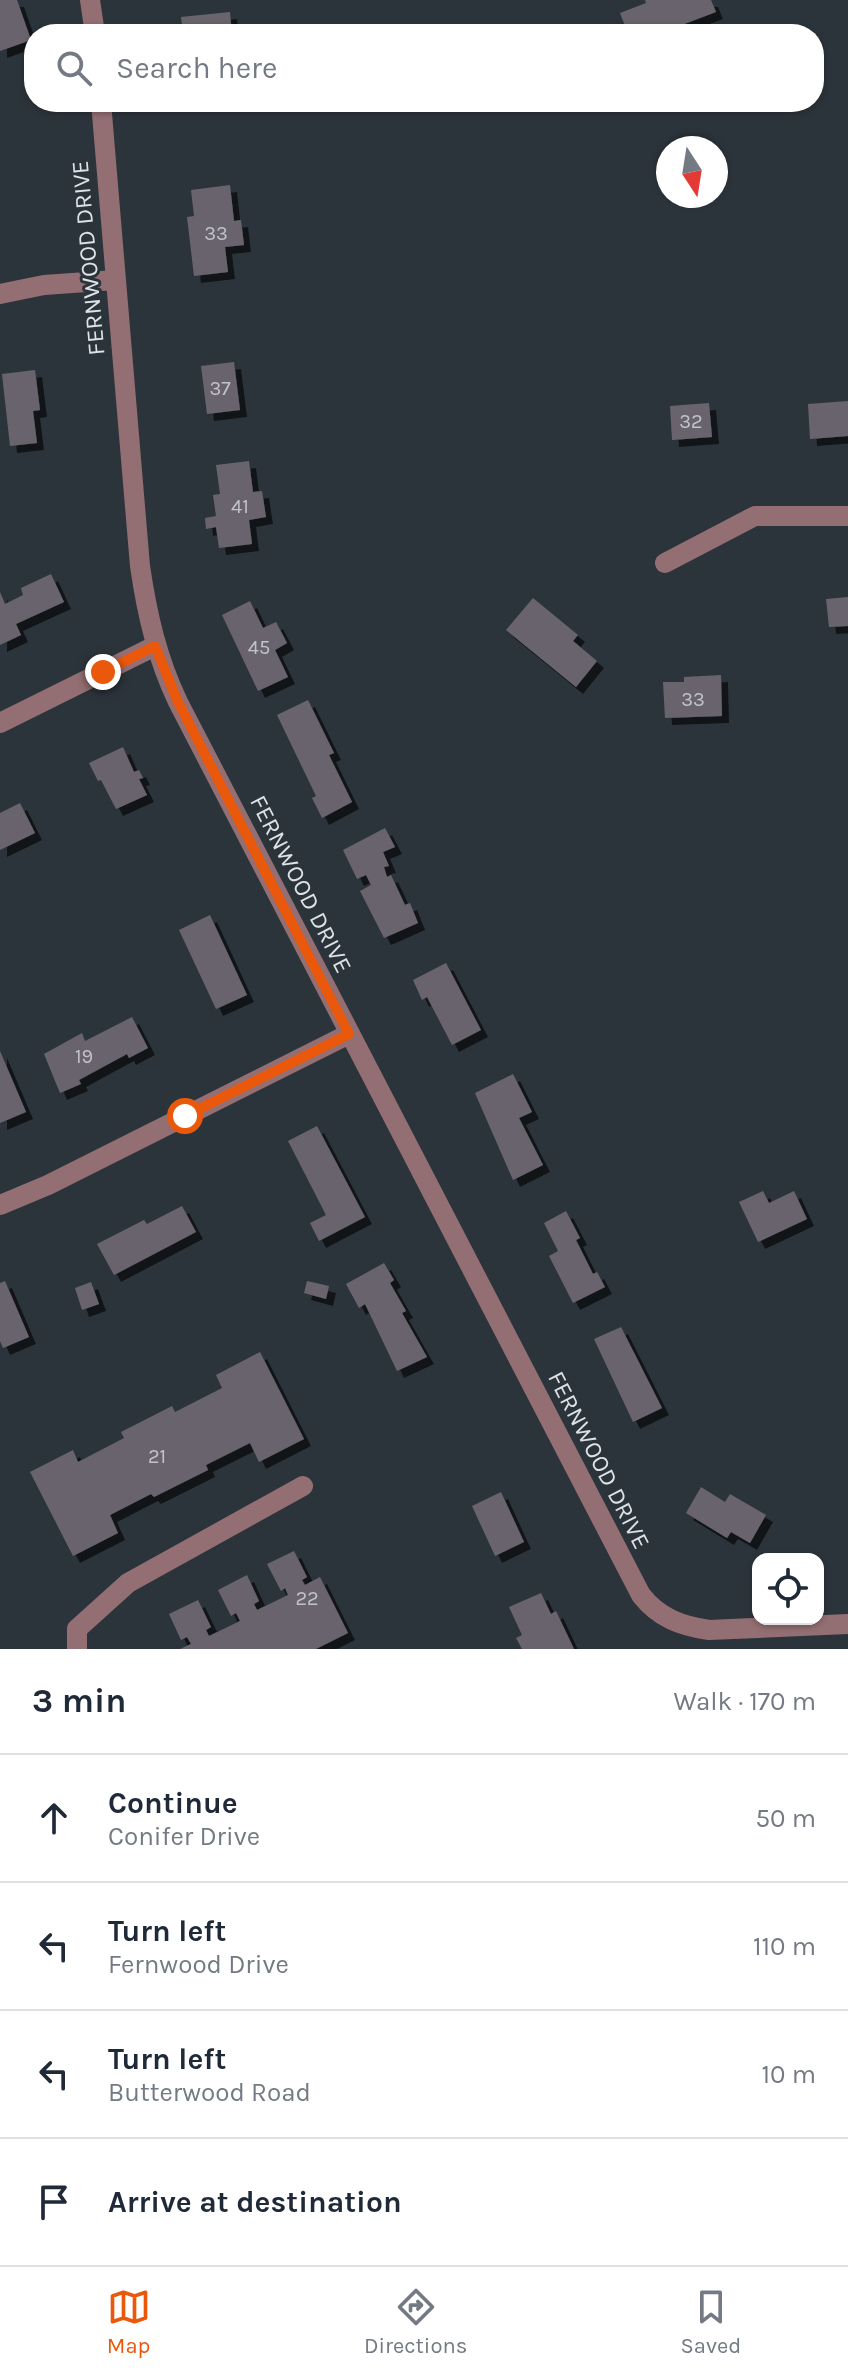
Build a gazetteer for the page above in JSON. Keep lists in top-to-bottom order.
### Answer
{
  "streets": {
    "street": ["FERNWOOD DRIVE"]
  },
  "house_numbers": [
    "33",
    "37",
    "32",
    "41",
    "45",
    "33",
    "19",
    "21",
    "22"
  ],
  "north": "bottom",
  "page": {
    "search": "Search here",
    "heading": ["3 min", "Walk · 170 m"],
    "list": [
      ["Continue", "Conifer Drive", "50 m"],
      ["Turn left", "Fernwood Drive", "110 m"],
      ["Turn left", "Butterwood Road", "10 m"],
      "Arrive at destination"
    ],
    "nav": ["Map", "Directions", "Saved"]
  }
}
